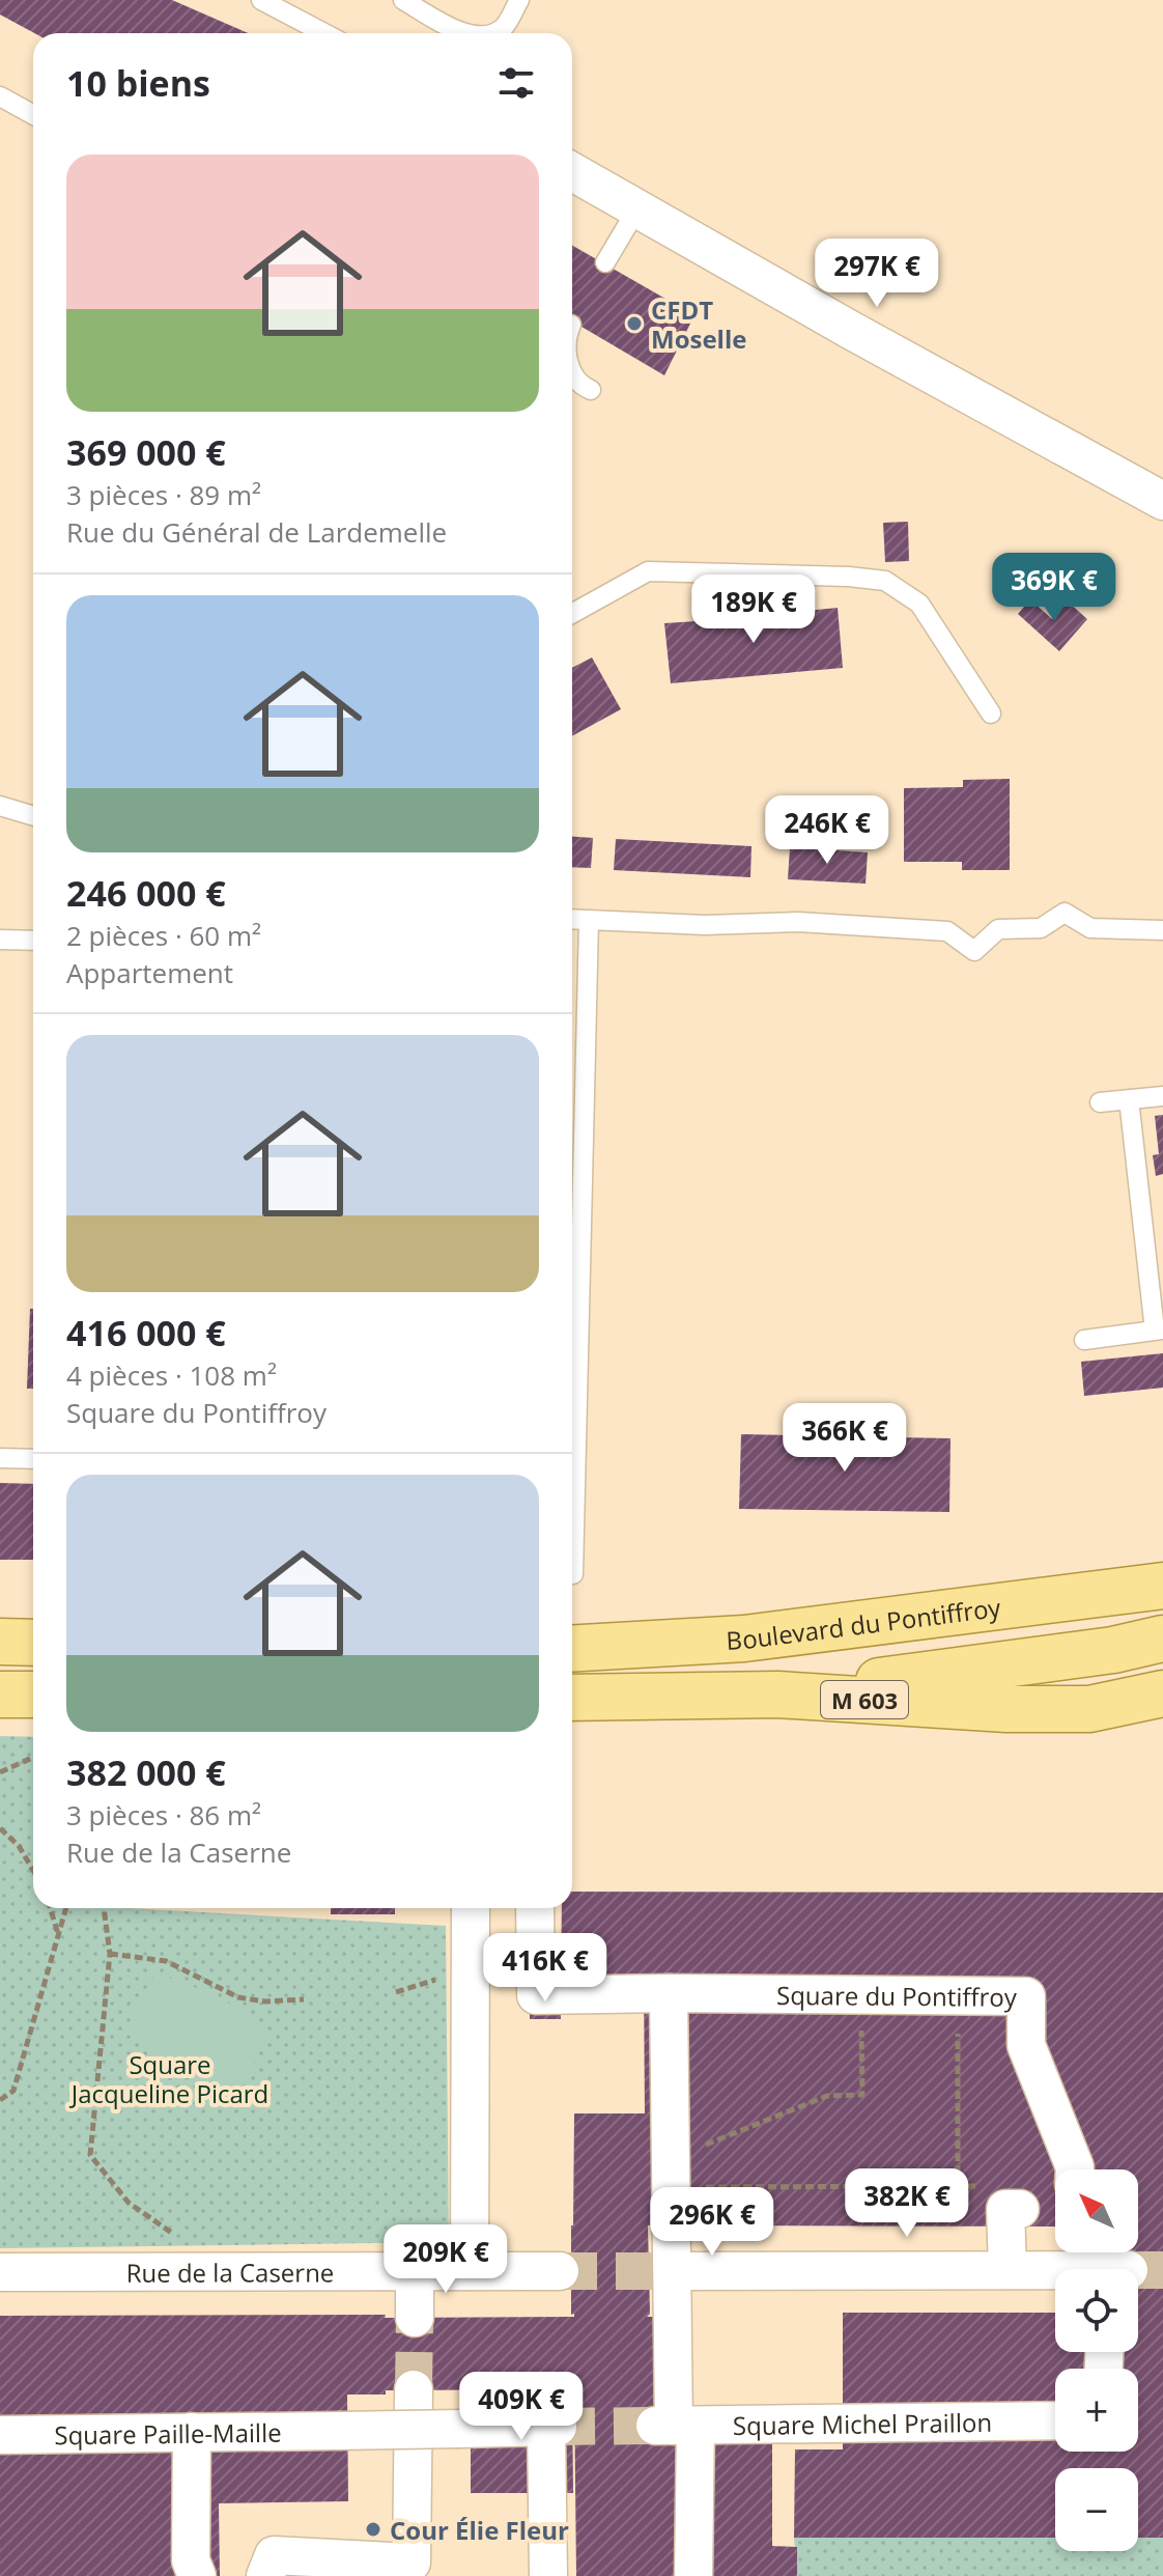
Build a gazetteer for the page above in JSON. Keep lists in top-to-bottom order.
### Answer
{
  "streets": {
    "main road": ["Boulevard du Pontiffroy", "M 603"],
    "street": [
      "Square du Pontiffroy",
      "Rue de la Caserne",
      "Square Michel Praillon",
      "Square Paille-Maille"
    ]
  },
  "parks": ["Square Jacqueline Picard"],
  "places": ["CFDT Moselle", "Cour Élie Fleur"],
  "north": "top left",
  "page": {
    "heading": "10 biens",
    "list": [
      {
        "name": "369 000 €",
        "note": "3 pièces · 89 m² · Rue du Général de Lardemelle"
      },
      {
        "name": "246 000 €",
        "note": "2 pièces · 60 m² · Appartement"
      },
      {
        "name": "416 000 €",
        "note": "4 pièces · 108 m² · Square du Pontiffroy"
      },
      {
        "name": "382 000 €",
        "note": "3 pièces · 86 m² · Rue de la Caserne"
      }
    ],
    "price": [
      "297K €",
      "369K €",
      "189K €",
      "246K €",
      "366K €",
      "416K €",
      "382K €",
      "296K €",
      "209K €",
      "409K €"
    ],
    "map_buttons": ["+", "−"]
  }
}
